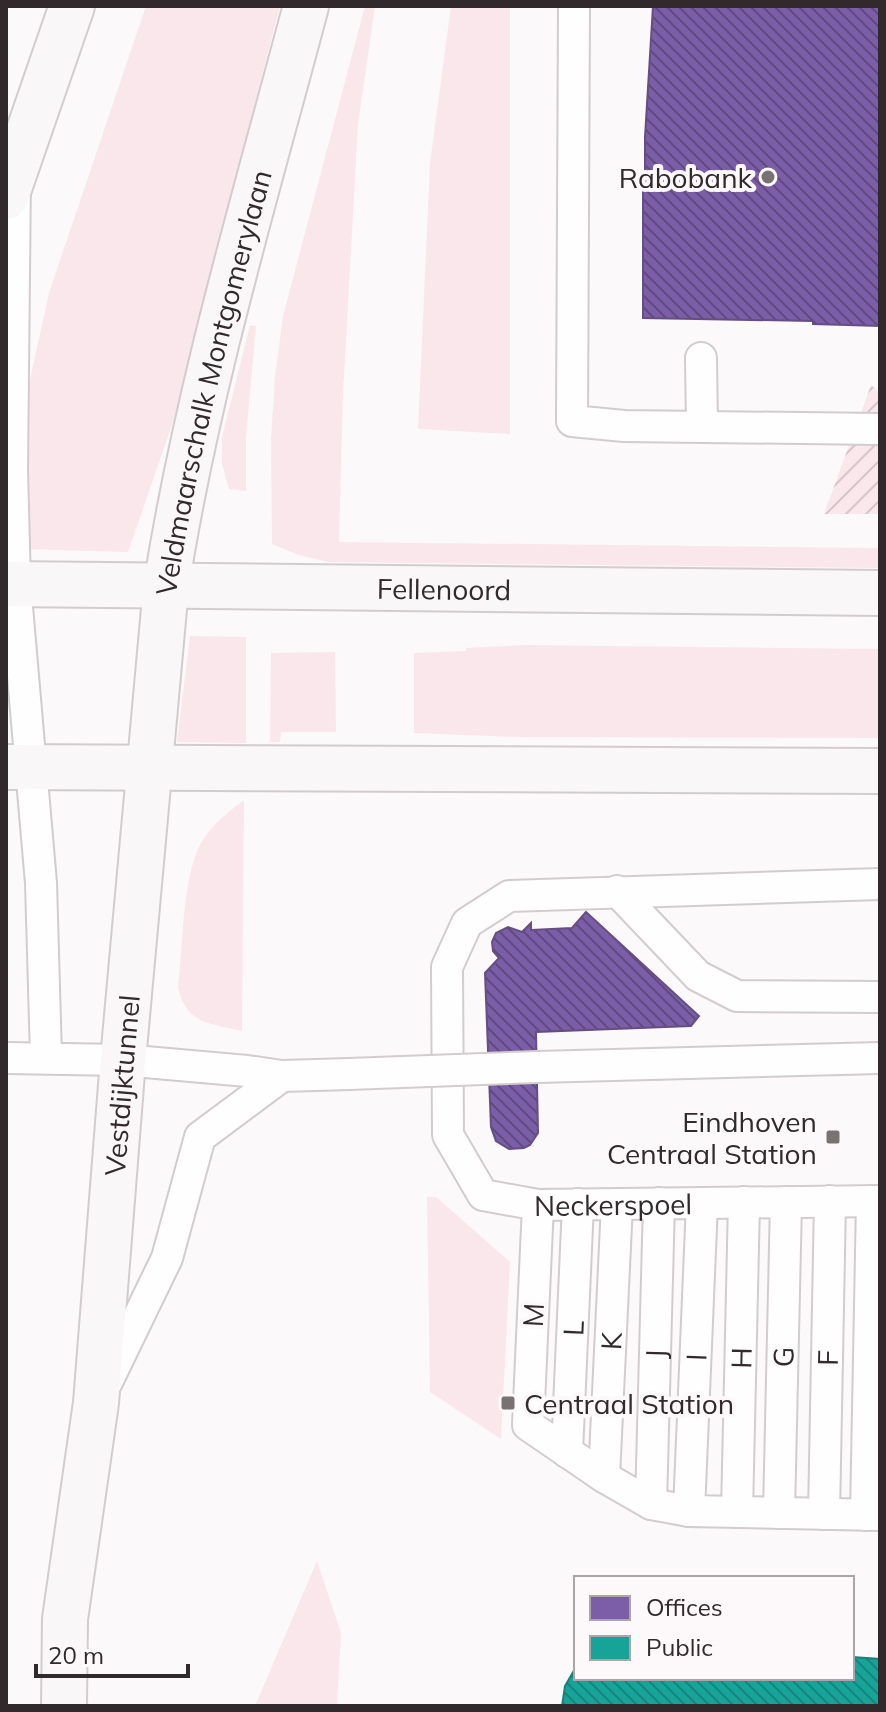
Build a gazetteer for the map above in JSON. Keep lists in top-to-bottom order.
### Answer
{
  "streets": {
    "main road": ["Veldmaarschalk Montgomerylaan", "Fellenoord", "Vestdijktunnel"],
    "lane": [
      "Neckerspoel",
      "M",
      "L",
      "K",
      "J",
      "I",
      "H",
      "G",
      "F"
    ]
  },
  "crossings": [
    ["Veldmaarschalk Montgomerylaan", "Fellenoord"],
    ["Veldmaarschalk Montgomerylaan", "Vestdijktunnel"],
    ["Neckerspoel", "M"],
    ["Neckerspoel", "L"],
    ["Neckerspoel", "K"],
    ["Neckerspoel", "J"],
    ["Neckerspoel", "I"],
    ["Neckerspoel", "H"],
    ["Neckerspoel", "G"],
    ["Neckerspoel", "F"],
    ["M", "L"]
  ],
  "places": {
    "other": ["Rabobank"],
    "transit": ["Eindhoven Centraal Station", "Centraal Station"]
  },
  "legend": ["Offices", "Public"],
  "scale_bar": "20 m"
}
